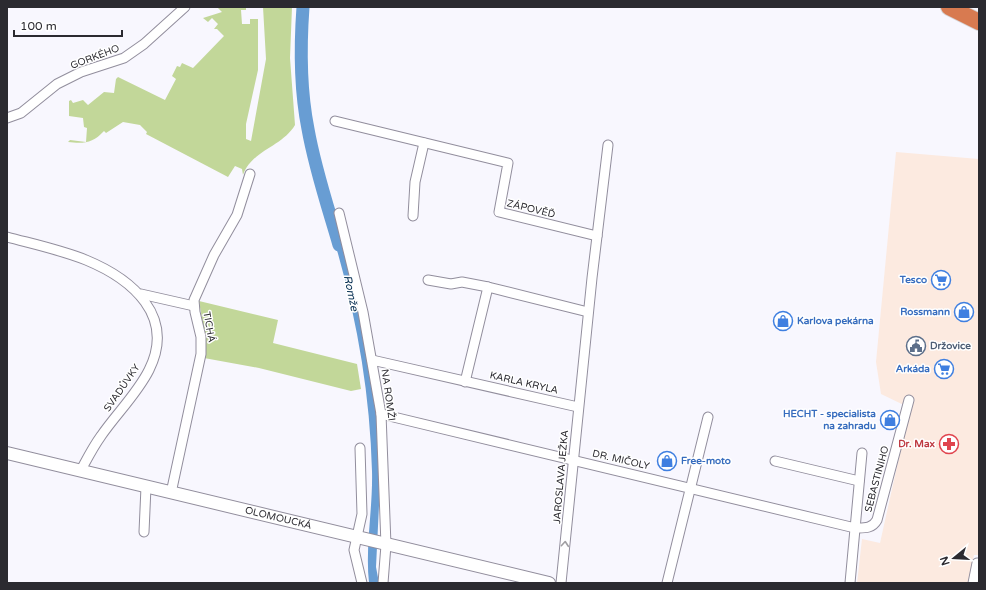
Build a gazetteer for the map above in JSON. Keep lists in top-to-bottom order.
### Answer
{
  "streets": {
    "street": [
      "GORKÉHO",
      "ZÁPOVĚĎ",
      "TICHÁ",
      "KARLA KRYLA",
      "SVADŮVKY",
      "NA ROMŽI",
      "DR. MIČOLY",
      "JAROSLAVA JEŽKA",
      "SEBASTINIHO",
      "OLOMOUCKÁ"
    ]
  },
  "crossings": [
    ["ZÁPOVĚĎ", "JAROSLAVA JEŽKA"],
    ["TICHÁ", "OLOMOUCKÁ"],
    ["KARLA KRYLA", "NA ROMŽI"],
    ["KARLA KRYLA", "JAROSLAVA JEŽKA"],
    ["SVADŮVKY", "OLOMOUCKÁ"],
    ["NA ROMŽI", "DR. MIČOLY"],
    ["NA ROMŽI", "OLOMOUCKÁ"],
    ["DR. MIČOLY", "JAROSLAVA JEŽKA"],
    ["DR. MIČOLY", "SEBASTINIHO"]
  ],
  "water": ["Romže"],
  "places": {
    "supermarket": ["Tesco", "Arkáda"],
    "shop": [
      "Rossmann",
      "Karlova pekárna",
      "HECHT - specialista na zahradu",
      "Free-moto"
    ],
    "public building": ["Držovice"],
    "pharmacy": ["Dr. Max"]
  },
  "scale_bar": "100 m",
  "north": "left"
}
